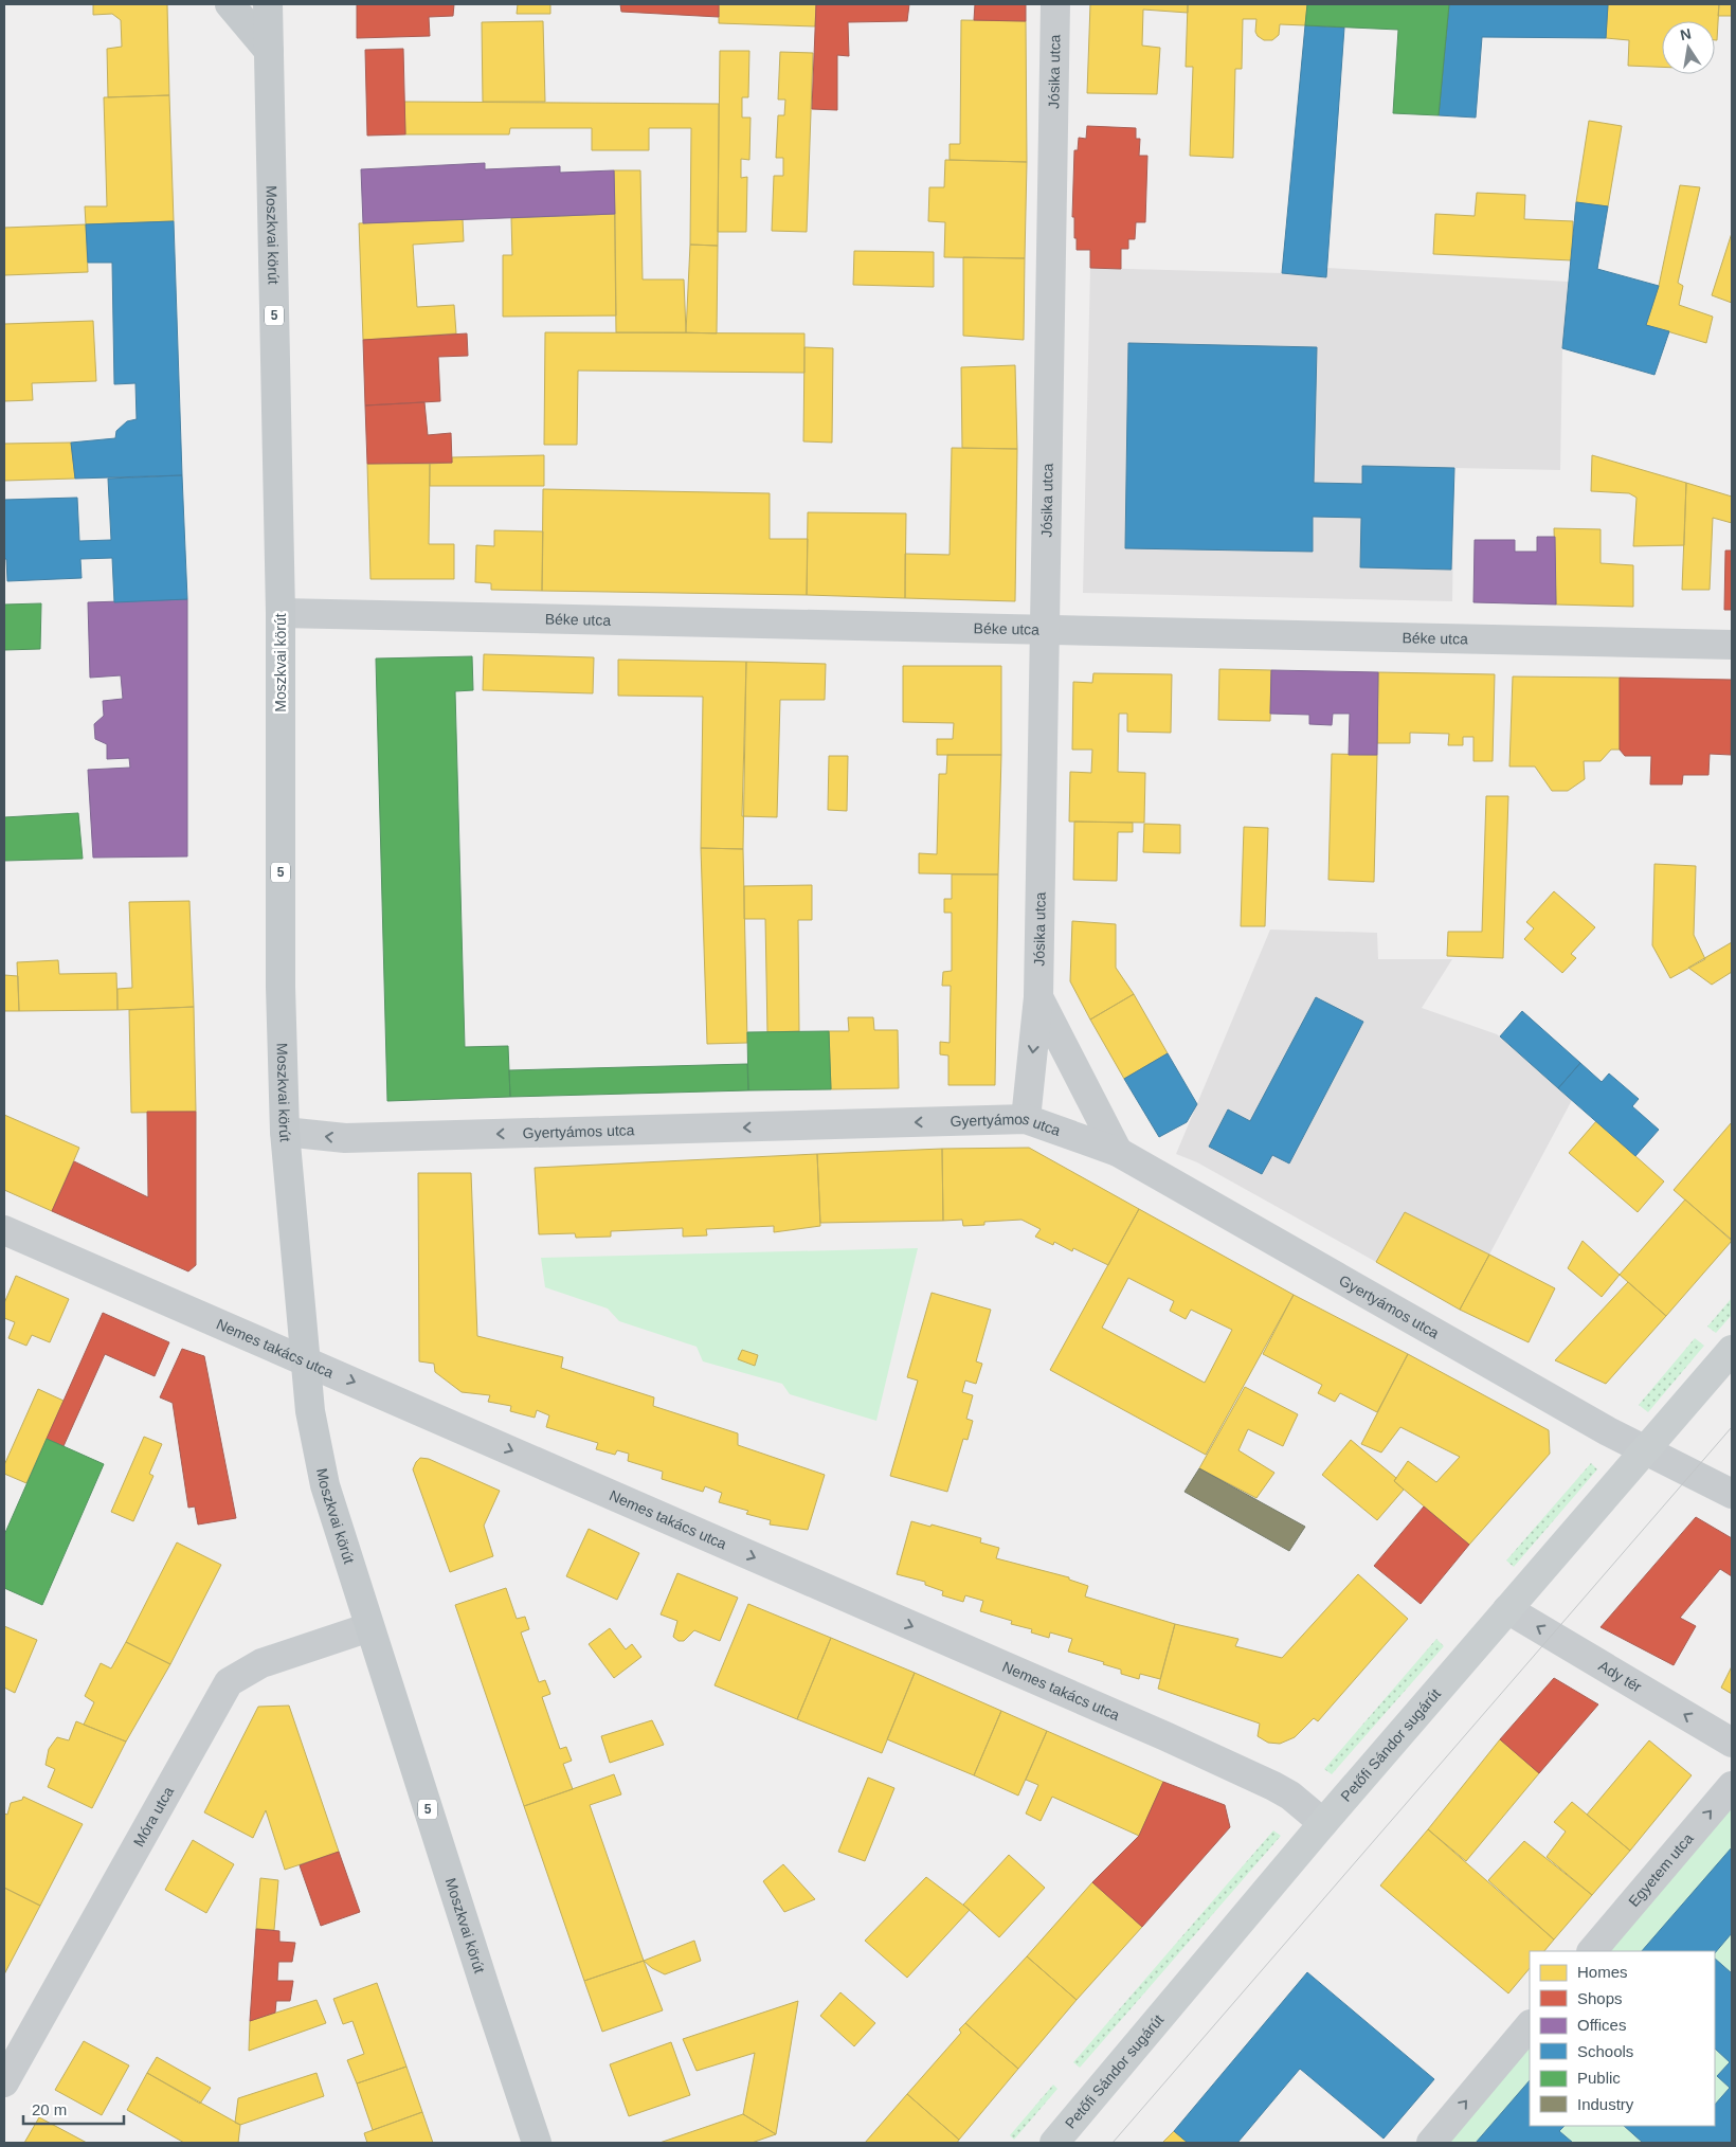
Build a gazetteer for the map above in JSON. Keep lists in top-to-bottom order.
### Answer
{
  "streets": {
    "main road": ["Moszkvai körút", "5"],
    "street": [
      "Jósika utca",
      "Béke utca",
      "Gyertyámos utca",
      "Nemes takács utca",
      "Ady tér",
      "Petőfi Sándor sugárút",
      "Móra utca",
      "Egyetem utca"
    ]
  },
  "crossings": [
    ["Jósika utca", "Béke utca"],
    ["Jósika utca", "Gyertyámos utca"],
    ["Moszkvai körút", "Béke utca"],
    ["Moszkvai körút", "Gyertyámos utca"],
    ["Moszkvai körút", "Nemes takács utca"],
    ["Moszkvai körút", "Móra utca"],
    ["Gyertyámos utca", "Petőfi Sándor sugárút"],
    ["Nemes takács utca", "Petőfi Sándor sugárút"],
    ["Ady tér", "Petőfi Sándor sugárút"]
  ],
  "one_way": [
    "Gyertyámos utca",
    "Nemes takács utca",
    "Ady tér",
    "Egyetem utca"
  ],
  "legend": [
    "Homes",
    "Shops",
    "Offices",
    "Schools",
    "Public",
    "Industry"
  ],
  "scale_bar": "20 m",
  "north": "top"
}
